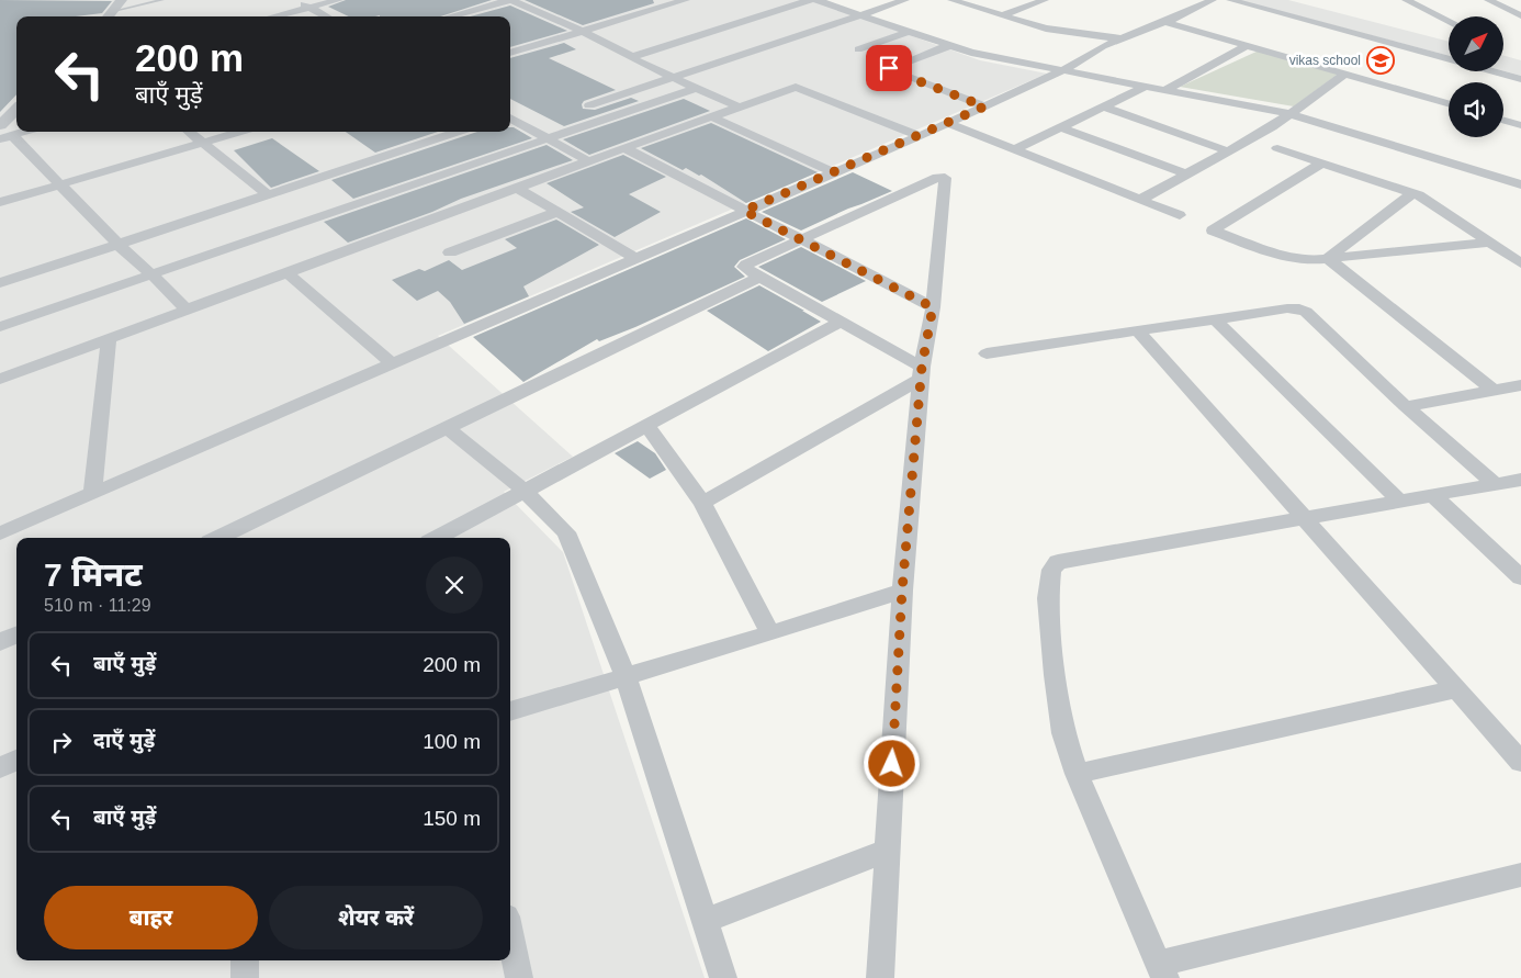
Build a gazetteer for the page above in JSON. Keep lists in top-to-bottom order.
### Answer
{
  "places": {
    "school or university": ["vikas school"]
  },
  "north": "top right",
  "page": {
    "turn": ["200 m", "बाएँ मुड़ें"],
    "heading": ["7 मिनट", "510 m · 11:29"],
    "list": [
      {
        "name": "बाएँ मुड़ें",
        "value": "200 m"
      },
      {
        "name": "दाएँ मुड़ें",
        "value": "100 m"
      },
      {
        "name": "बाएँ मुड़ें",
        "value": "150 m"
      }
    ],
    "buttons": ["बाहर", "शेयर करें"]
  }
}
